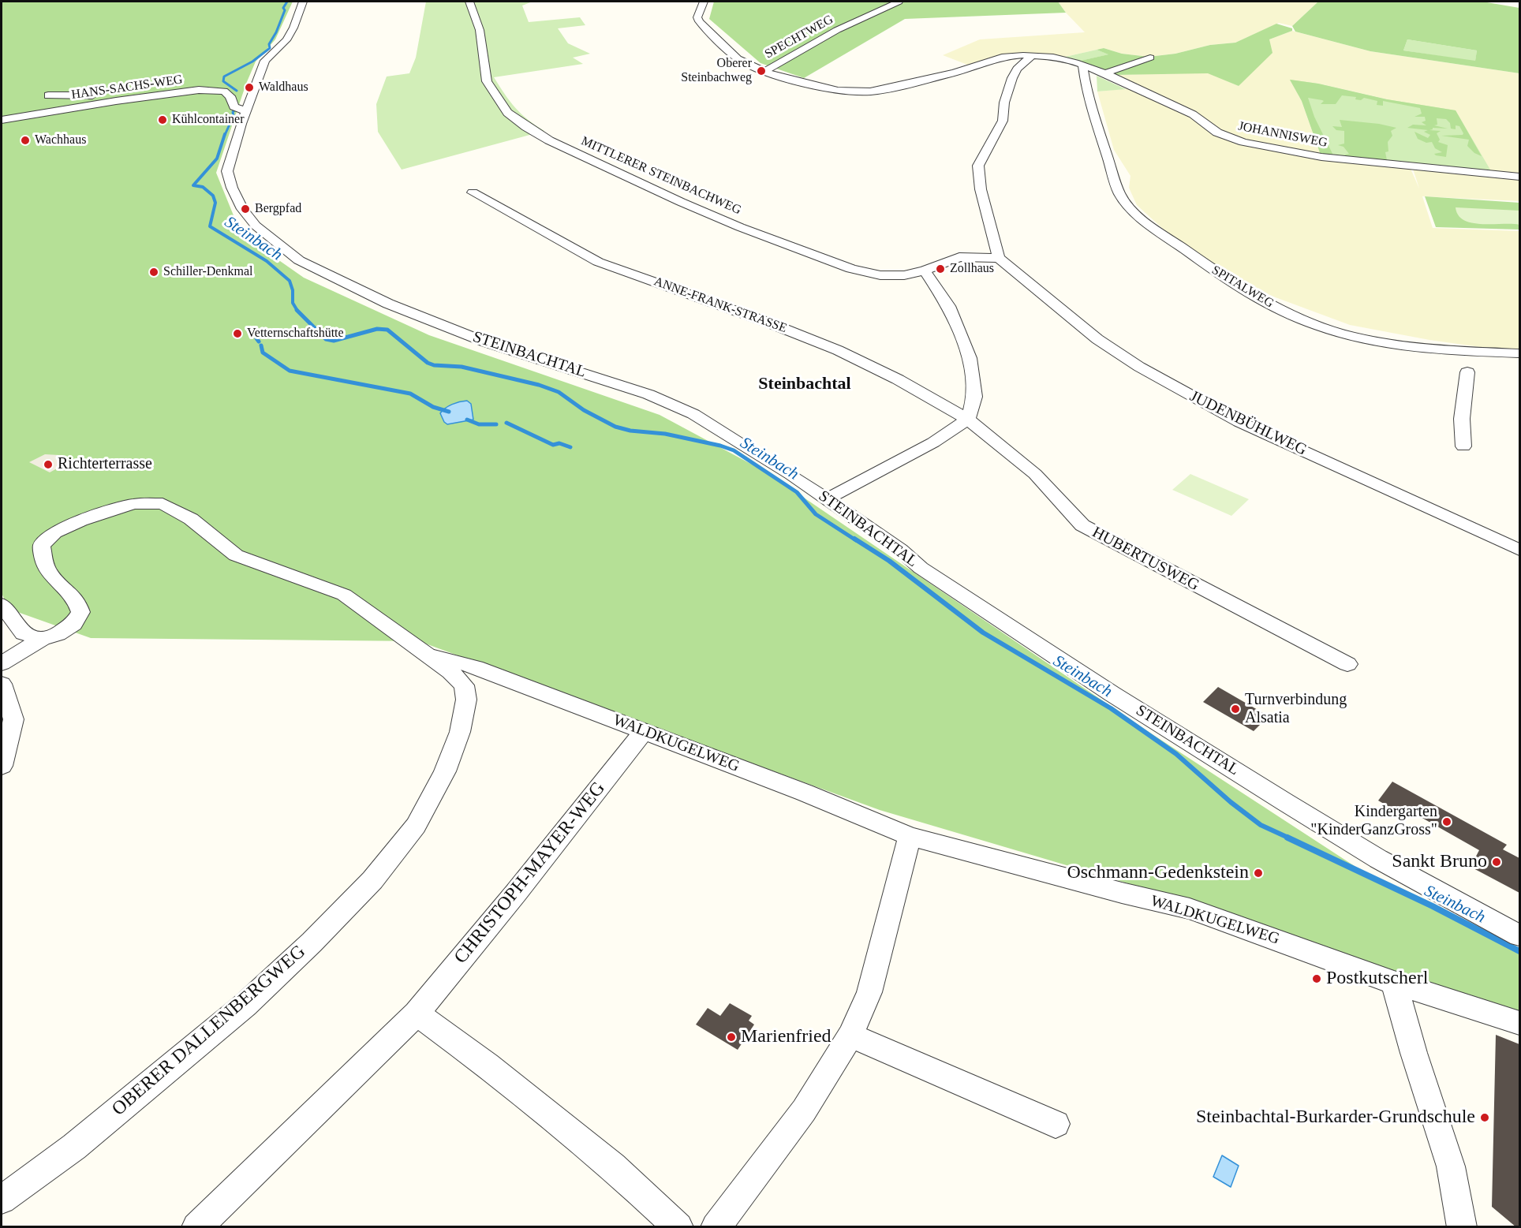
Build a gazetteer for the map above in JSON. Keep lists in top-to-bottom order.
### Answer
{
  "streets": {
    "street": [
      "SPECHTWEG",
      "HANS-SACHS-WEG",
      "JOHANNISWEG",
      "MITTLERER STEINBACHWEG",
      "SPITALWEG",
      "ANNE-FRANK-STRASSE",
      "STEINBACHTAL",
      "JUDENBÜHLWEG",
      "HUBERTUSWEG",
      "WALDKUGELWEG",
      "CHRISTOPH-MAYER-WEG",
      "OBERER DALLENBERGWEG"
    ]
  },
  "crossings": [
    ["HANS-SACHS-WEG", "STEINBACHTAL"],
    ["JOHANNISWEG", "SPITALWEG"],
    ["MITTLERER STEINBACHWEG", "JUDENBÜHLWEG"],
    ["ANNE-FRANK-STRASSE", "HUBERTUSWEG"],
    ["WALDKUGELWEG", "CHRISTOPH-MAYER-WEG"],
    ["WALDKUGELWEG", "OBERER DALLENBERGWEG"]
  ],
  "districts": ["Steinbachtal"],
  "water": ["Steinbach"],
  "places": [
    "Oberer Steinbachweg",
    "Waldhaus",
    "Kühlcontainer",
    "Wachhaus",
    "Bergpfad",
    "Zollhaus",
    "Schiller-Denkmal",
    "Vetternschaftshütte",
    "Richterterrasse",
    "Turnverbindung Alsatia",
    "Kindergarten \"KinderGanzGross\"",
    "Sankt Bruno",
    "Oschmann-Gedenkstein",
    "Postkutscherl",
    "Marienfried",
    "Steinbachtal-Burkarder-Grundschule"
  ]
}
